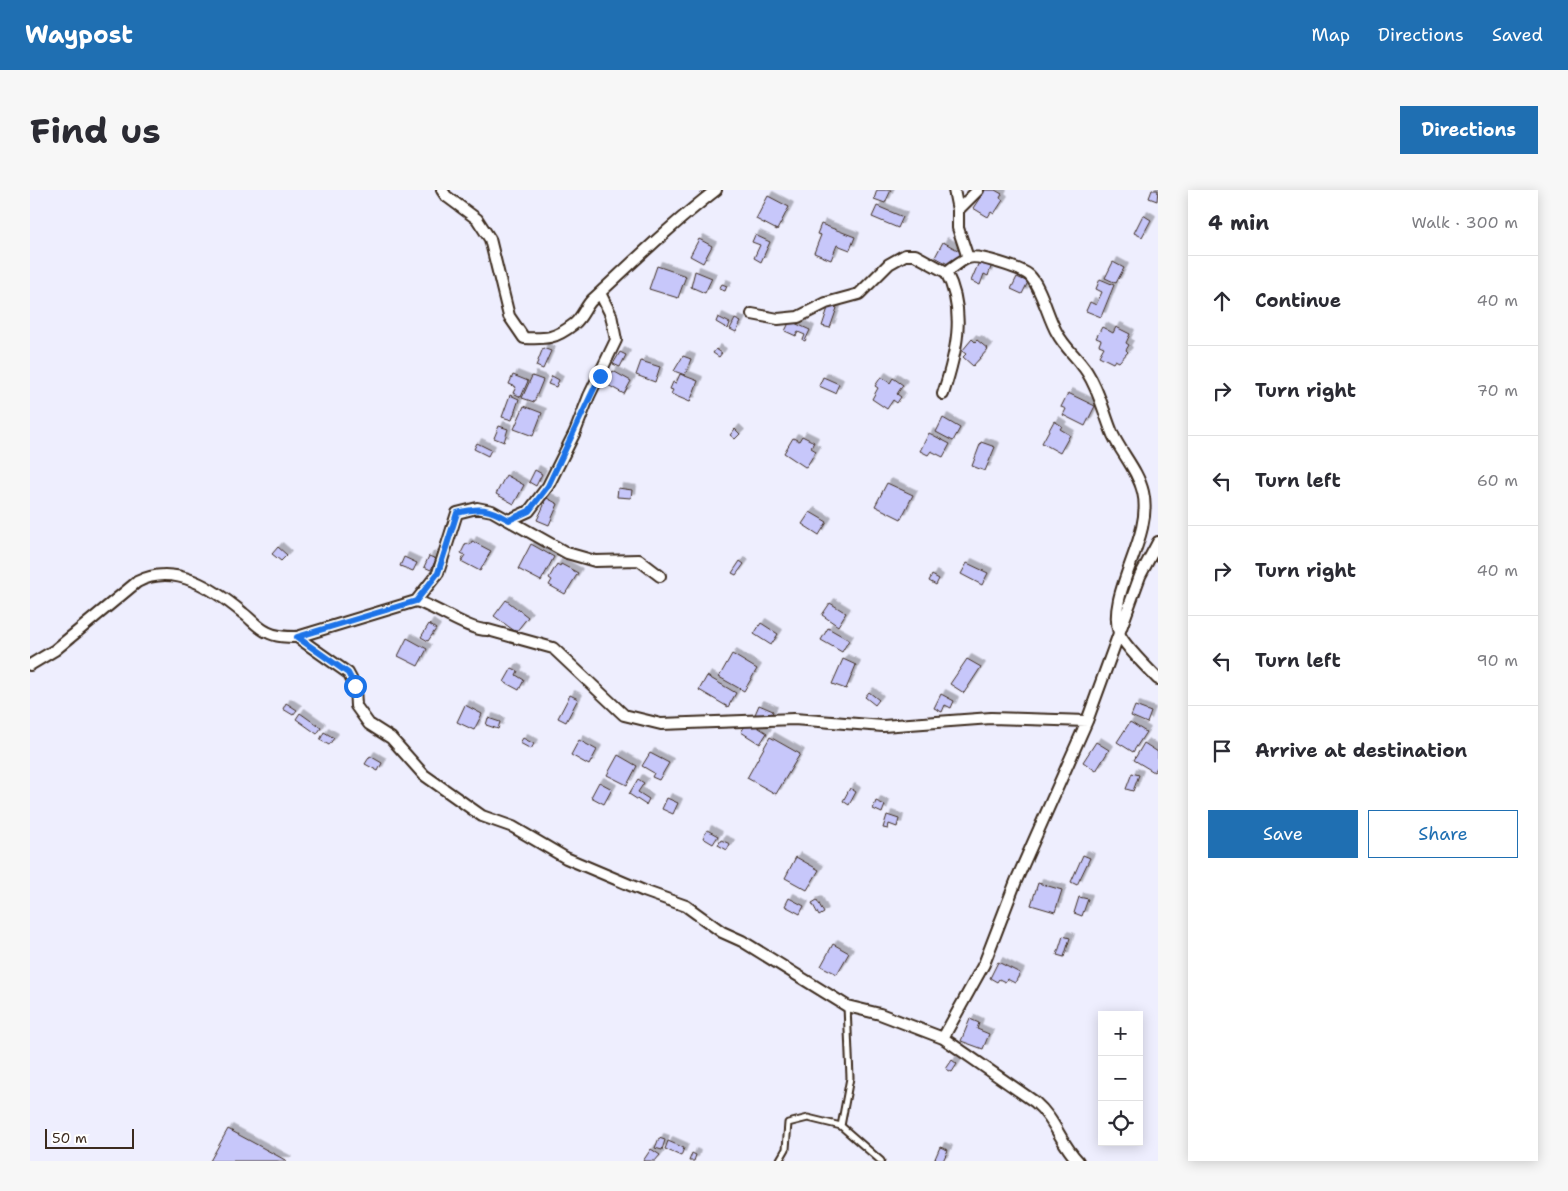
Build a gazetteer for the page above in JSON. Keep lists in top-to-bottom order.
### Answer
{
  "scale_bar": "50 m",
  "page": {
    "header": "Waypost",
    "nav": ["Map", "Directions", "Saved"],
    "buttons": [
      "Directions",
      ["Save", "Share"]
    ],
    "title": "Find us",
    "heading": ["4 min", "Walk · 300 m"],
    "list": [
      ["Continue", "40 m"],
      ["Turn right", "70 m"],
      ["Turn left", "60 m"],
      ["Turn right", "40 m"],
      ["Turn left", "90 m"],
      "Arrive at destination"
    ],
    "map_buttons": ["+", "−"],
    "scale": "50 m"
  }
}
